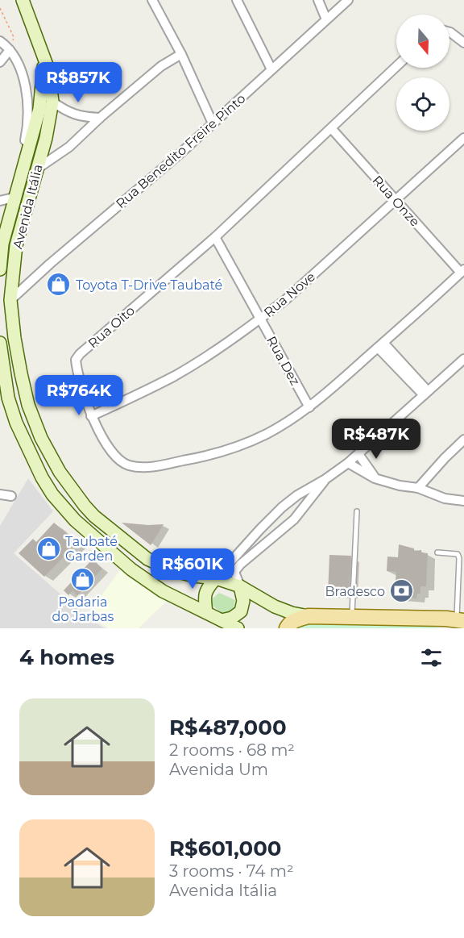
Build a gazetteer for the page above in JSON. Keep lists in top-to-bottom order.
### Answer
{
  "streets": {
    "main road": ["Avenida Itália"],
    "street": [
      "Rua Benedito Freire Pinto",
      "Rua Onze",
      "Rua Nove",
      "Rua Oito",
      "Rua Dez"
    ]
  },
  "crossings": [
    ["Rua Benedito Freire Pinto", "Avenida Itália"],
    ["Rua Onze", "Rua Nove"],
    ["Rua Onze", "Rua Oito"],
    ["Rua Nove", "Rua Oito"],
    ["Rua Nove", "Rua Dez"],
    ["Rua Oito", "Rua Dez"]
  ],
  "places": {
    "shop": ["Toyota T-Drive Taubaté", "Taubaté Garden", "Padaria do Jarbas"],
    "bank": ["Bradesco"]
  },
  "north": "bottom",
  "page": {
    "price": [
      "R$857K",
      "R$764K",
      "R$487K",
      "R$601K"
    ],
    "heading": "4 homes",
    "list": [
      {
        "name": "R$487,000",
        "note": "2 rooms · 68 m² · Avenida Um"
      },
      {
        "name": "R$601,000",
        "note": "3 rooms · 74 m² · Avenida Itália"
      }
    ]
  }
}
